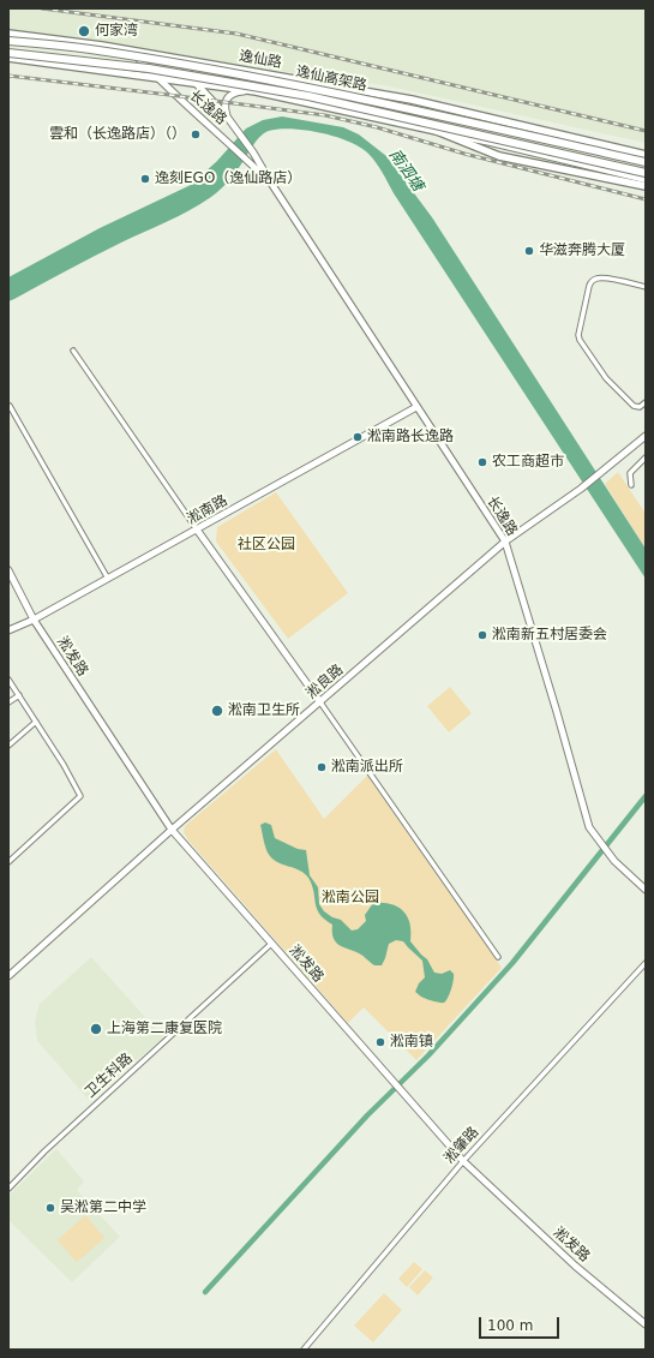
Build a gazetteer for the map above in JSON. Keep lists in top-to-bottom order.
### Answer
{
  "streets": {
    "highway": ["逸仙高架路"],
    "main road": ["逸仙路"],
    "street": [
      "长逸路",
      "淞南路",
      "淞发路",
      "淞良路",
      "卫生科路",
      "淞肇路"
    ]
  },
  "crossings": [
    ["逸仙路", "长逸路"],
    ["长逸路", "淞南路"],
    ["长逸路", "淞良路"],
    ["淞南路", "淞发路"],
    ["淞发路", "淞良路"],
    ["淞发路", "卫生科路"],
    ["淞发路", "淞肇路"]
  ],
  "water": ["南泗塘"],
  "parks": ["社区公园", "淞南公园"],
  "places": [
    "何家湾",
    "雲和（长逸路店）（）",
    "逸刻EGO（逸仙路店）",
    "华滋奔腾大厦",
    "淞南路长逸路",
    "农工商超市",
    "淞南新五村居委会",
    "淞南卫生所",
    "淞南派出所",
    "上海第二康复医院",
    "淞南镇",
    "吴淞第二中学"
  ],
  "scale_bar": "100 m"
}
